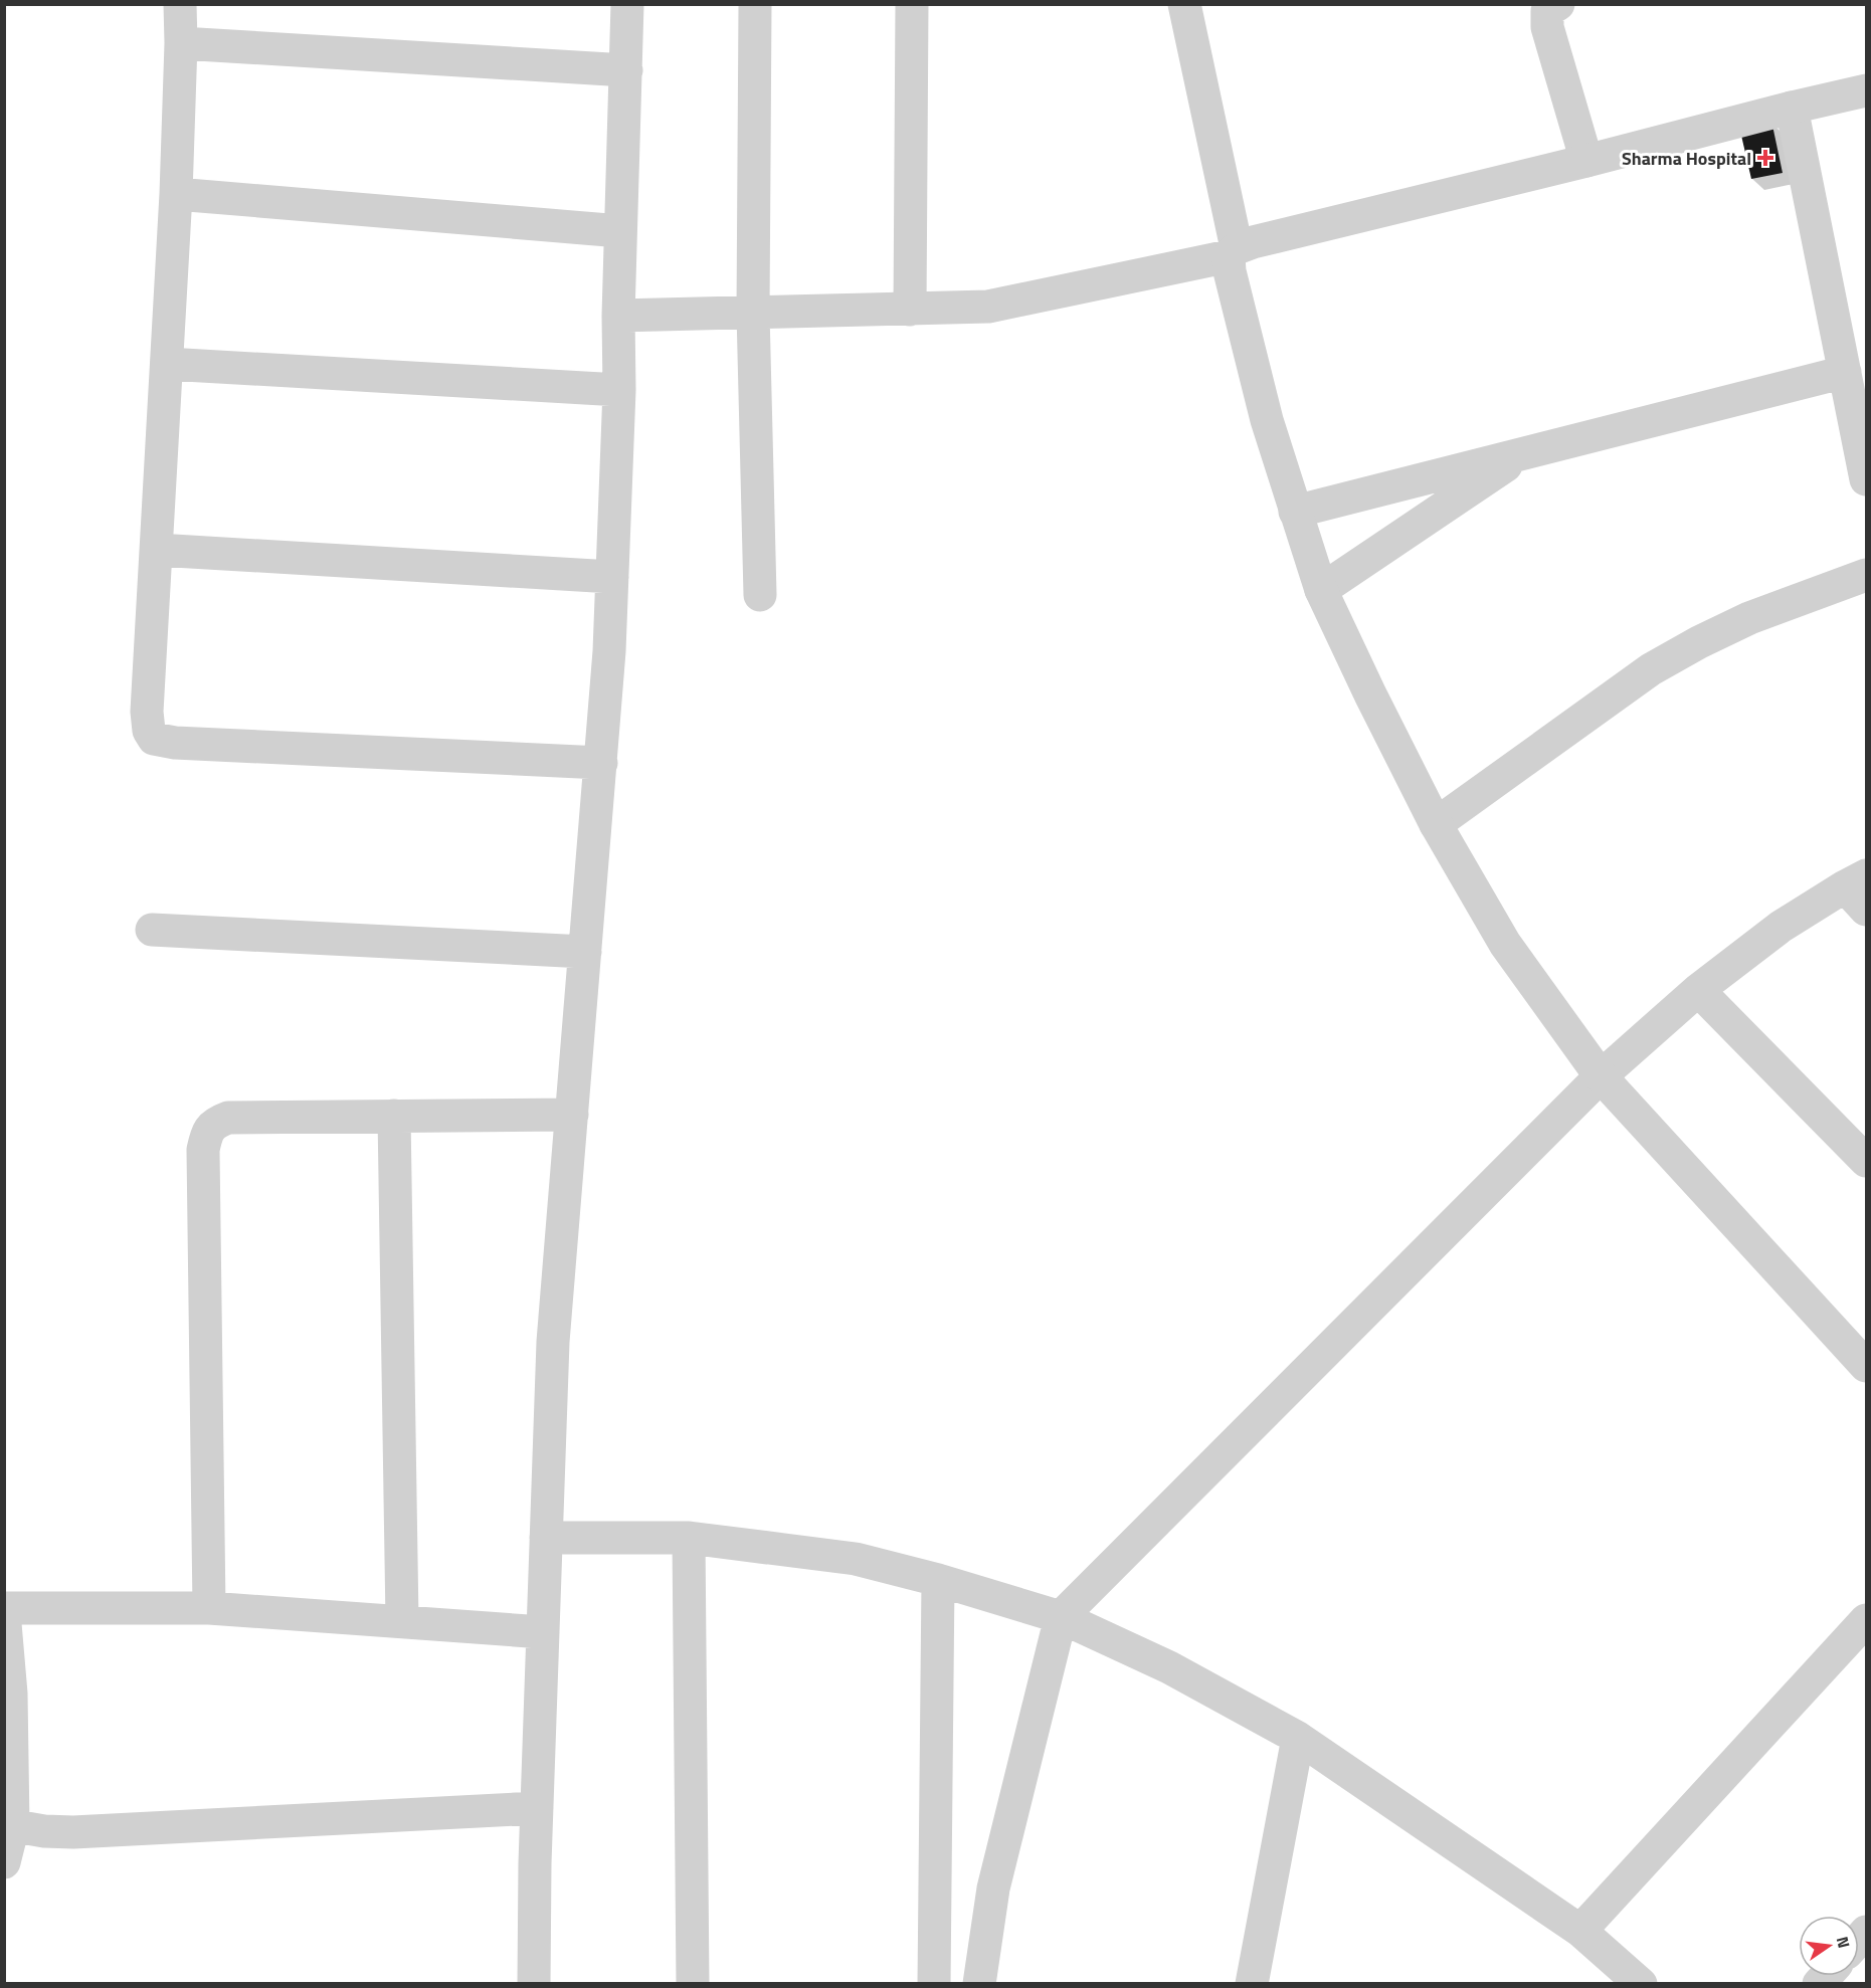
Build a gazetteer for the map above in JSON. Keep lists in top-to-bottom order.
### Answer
{
  "places": {
    "health": ["Sharma Hospital"]
  },
  "north": "right"
}
